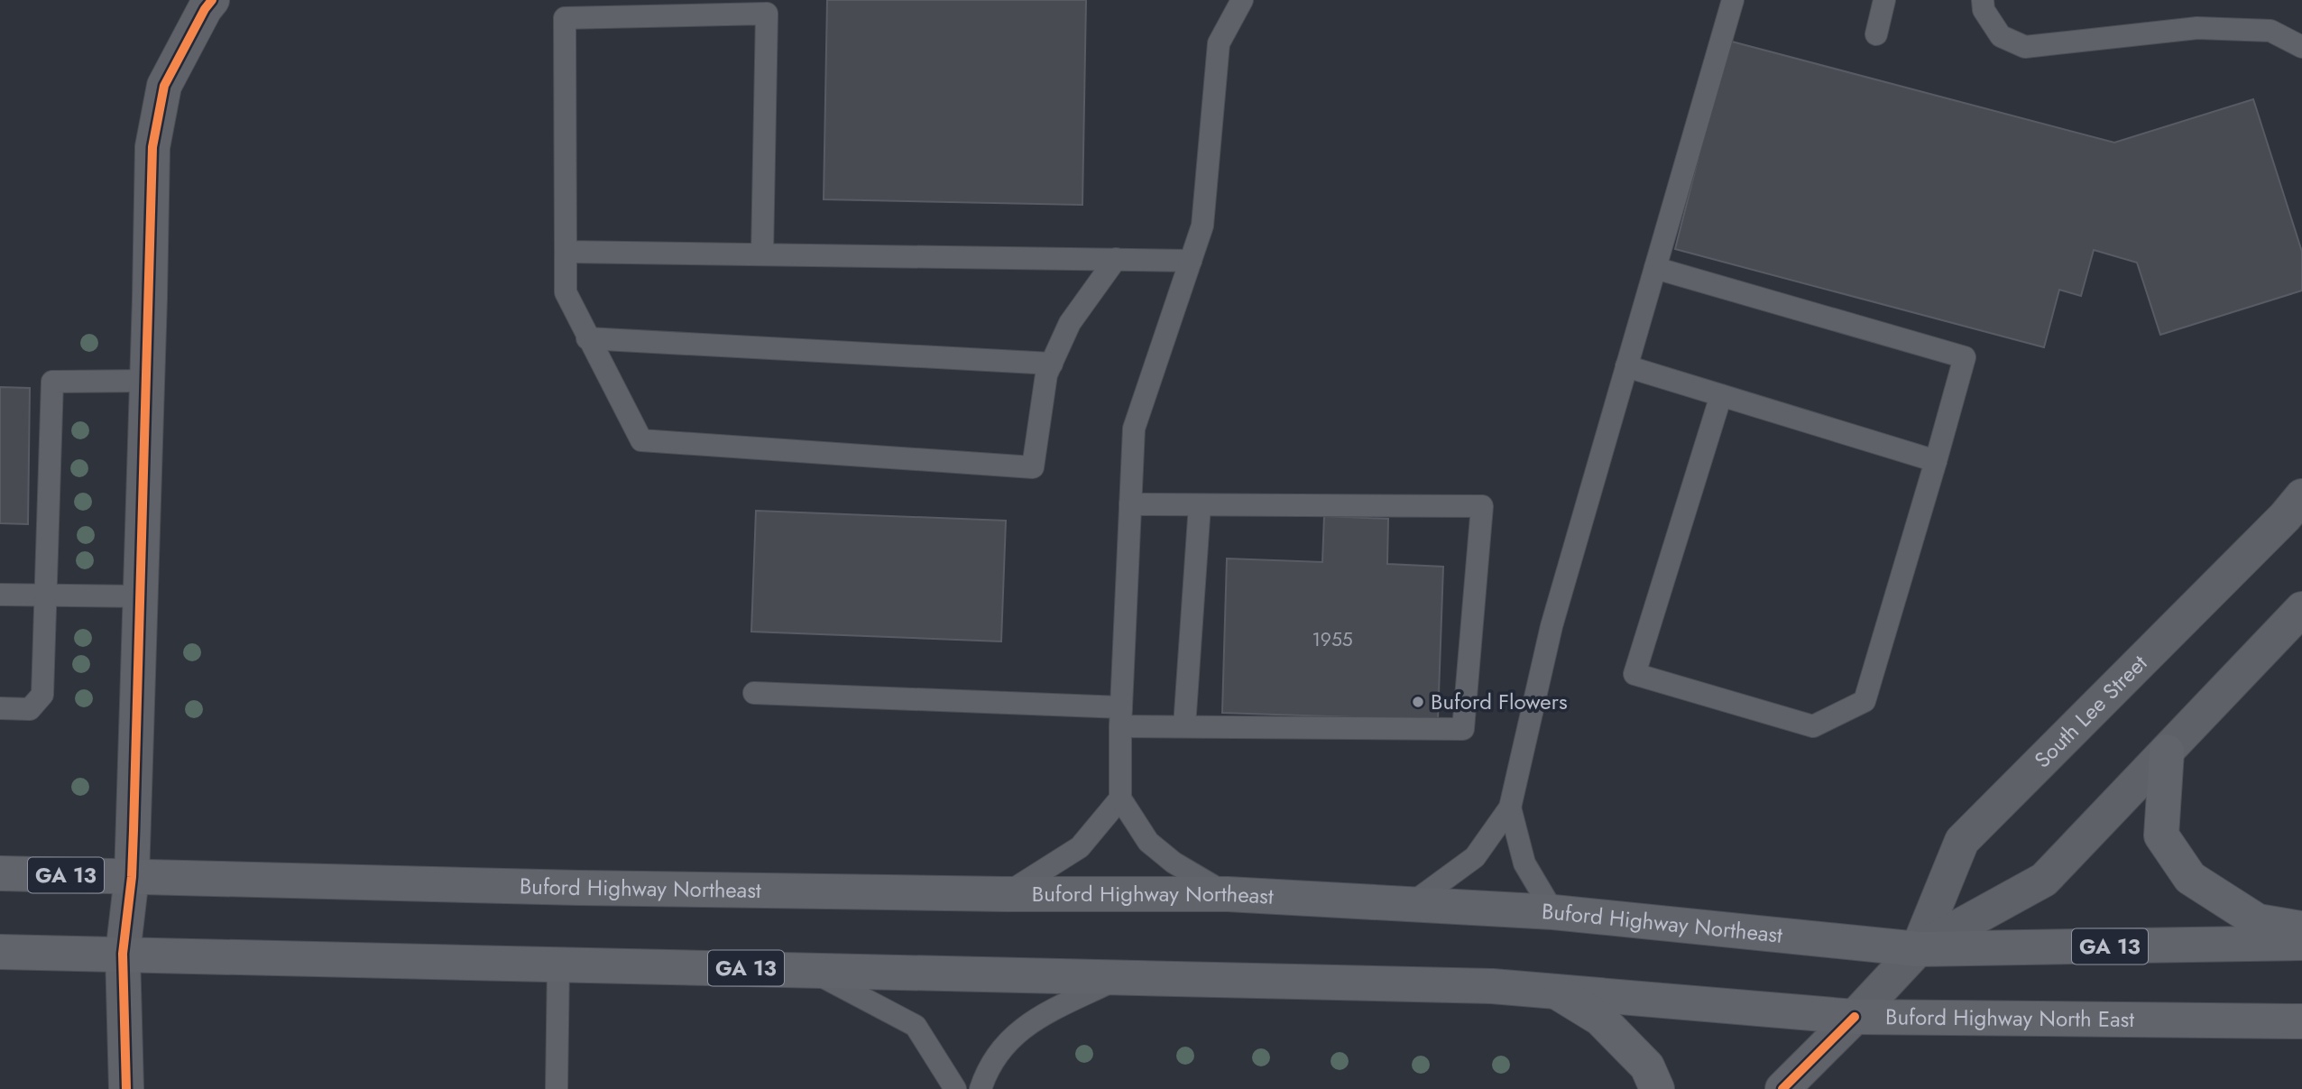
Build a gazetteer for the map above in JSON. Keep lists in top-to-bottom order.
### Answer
{
  "streets": {
    "main road": [
      "South Lee Street",
      "GA 13",
      "Buford Highway Northeast",
      "Buford Highway North East"
    ]
  },
  "crossings": [
    ["South Lee Street", "Buford Highway Northeast"],
    ["South Lee Street", "Buford Highway North East"],
    ["GA 13", "Buford Highway North East"]
  ],
  "places": ["Buford Flowers"],
  "house_numbers": ["1955"]
}
